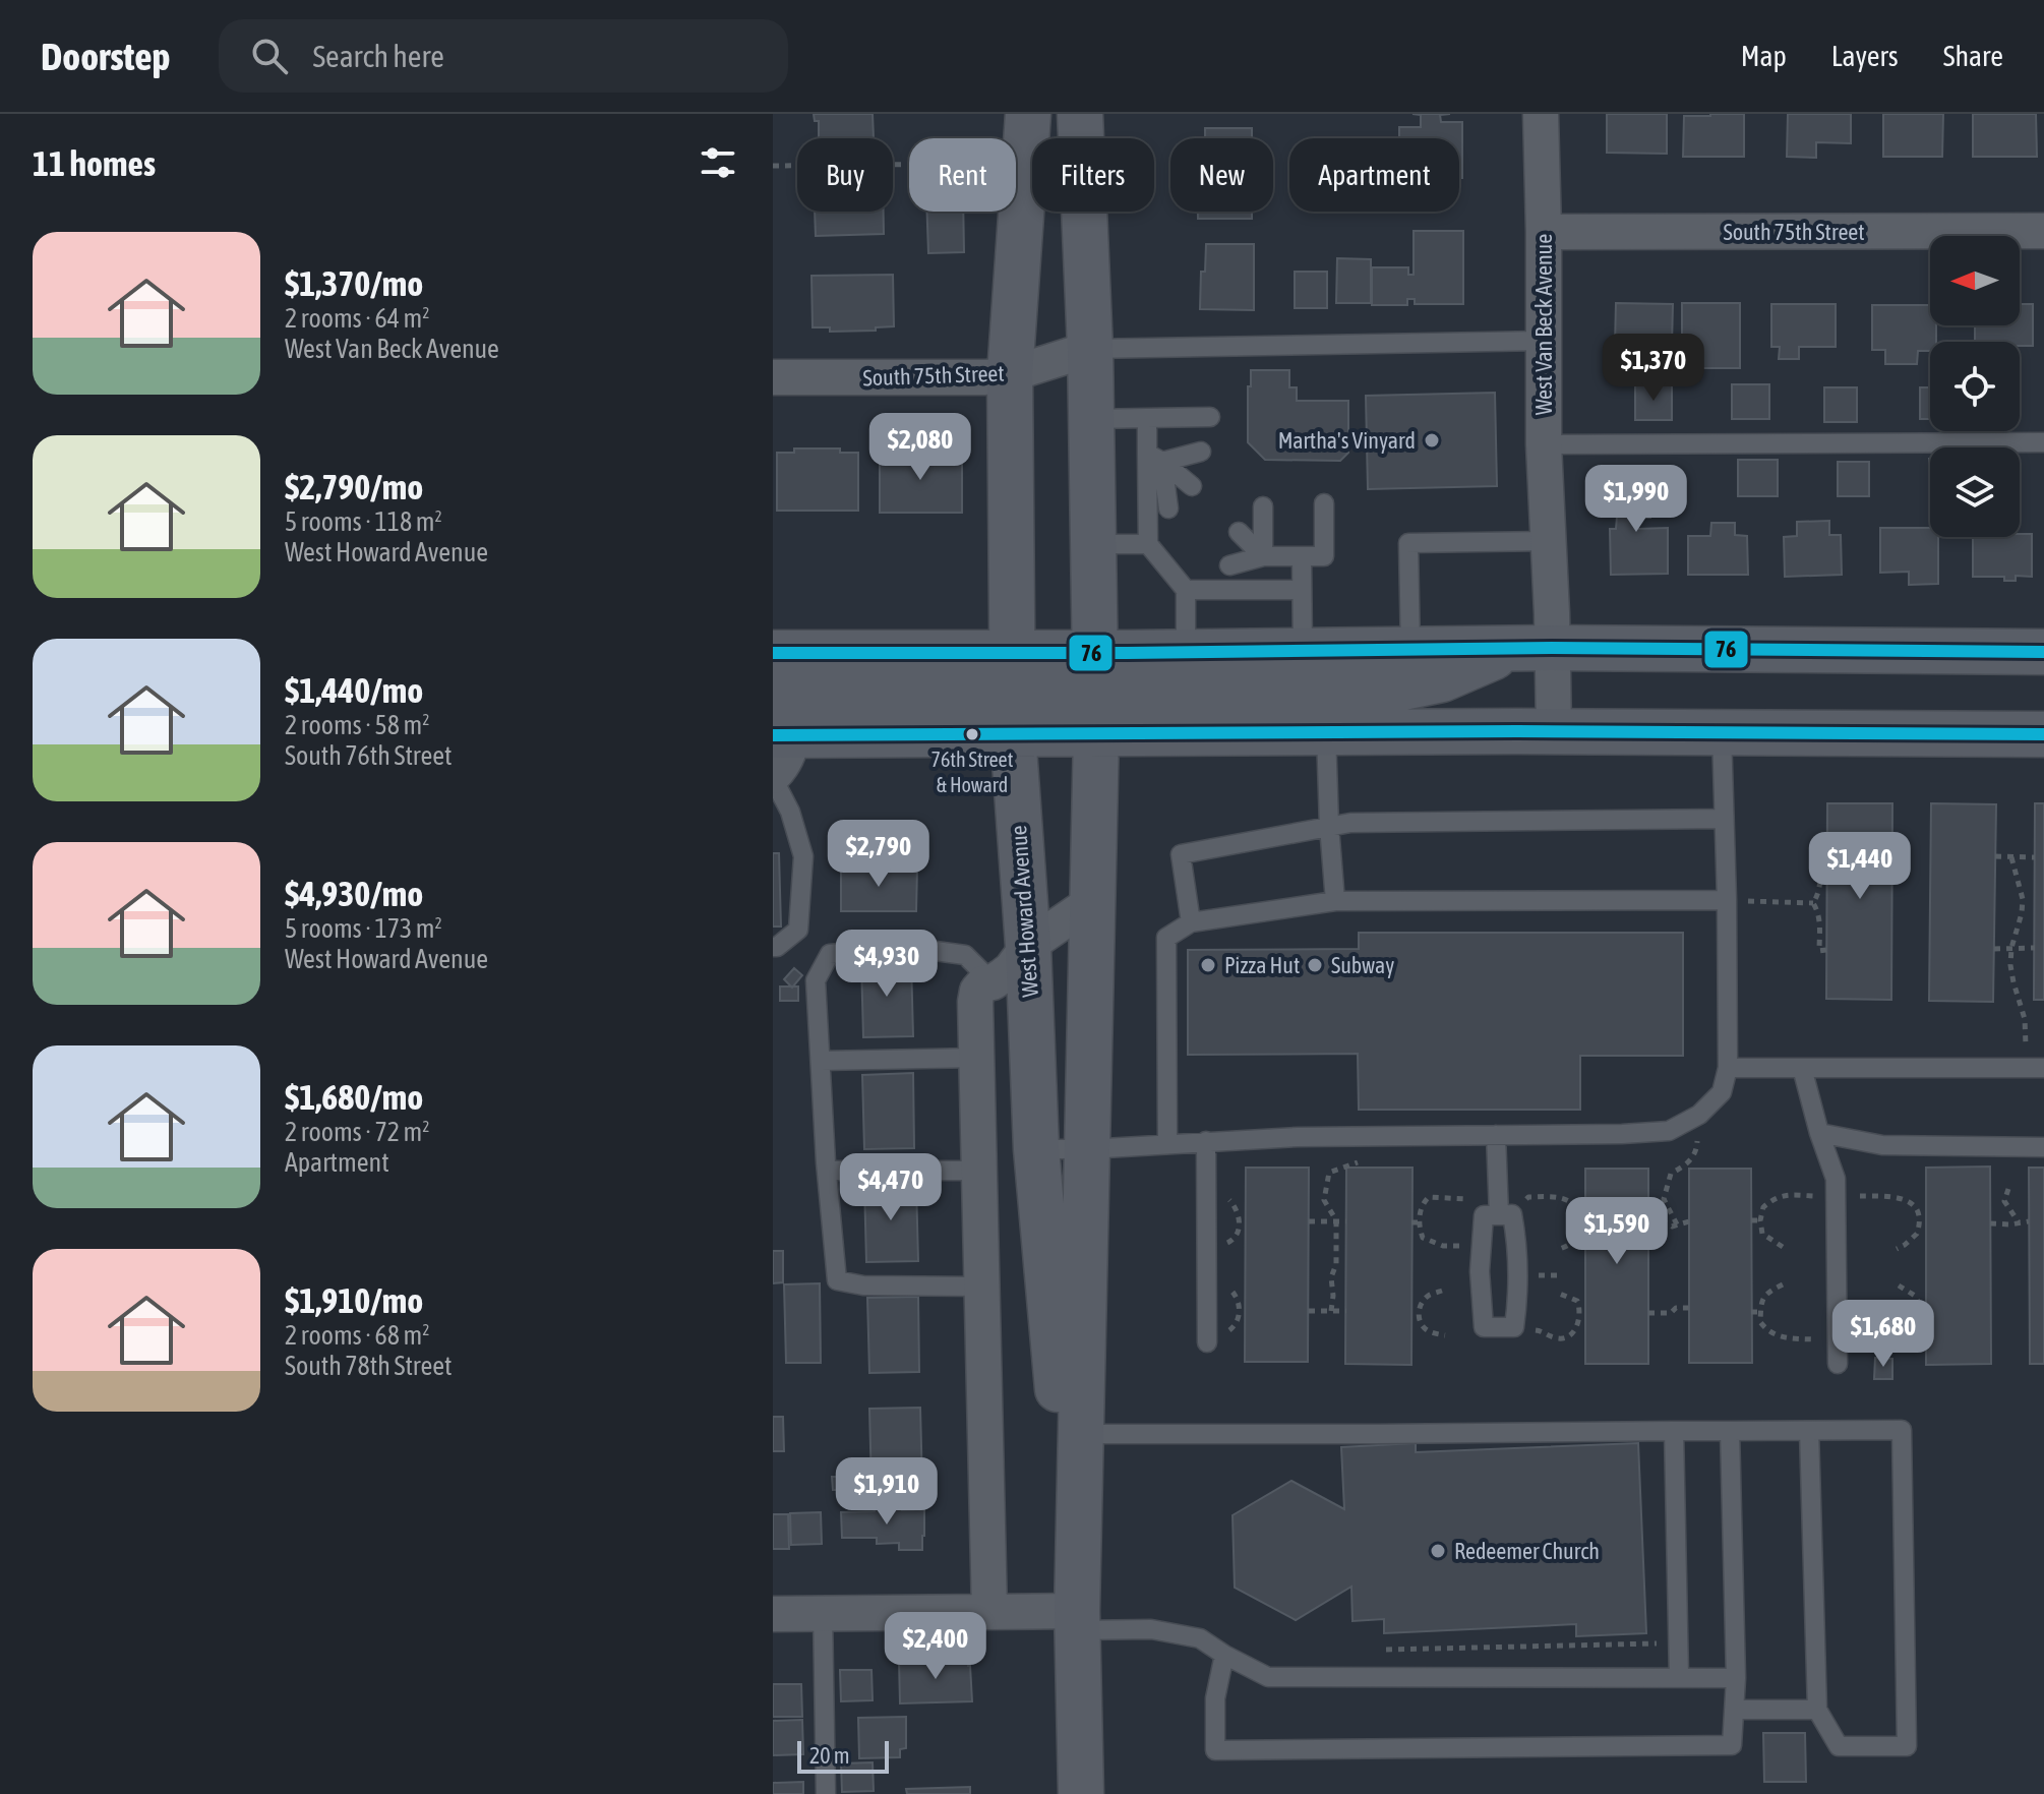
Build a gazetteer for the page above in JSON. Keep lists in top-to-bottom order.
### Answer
{
  "streets": {
    "main road": ["West Howard Avenue"],
    "street": ["South 75th Street", "West Van Beck Avenue"]
  },
  "crossings": [
    ["South 75th Street", "West Van Beck Avenue"],
    ["South 75th Street", "West Howard Avenue"]
  ],
  "places": [
    "Martha's Vinyard",
    "76th Street & Howard",
    "Pizza Hut",
    "Subway",
    "Redeemer Church"
  ],
  "lines": ["transit line 76"],
  "scale_bar": "20 m",
  "north": "left",
  "page": {
    "header": "Doorstep",
    "search": "Search here",
    "nav": ["Map", "Layers", "Share"],
    "heading": "11 homes",
    "chip": [
      "Buy",
      "Rent",
      "Filters",
      "New",
      "Apartment"
    ],
    "list": [
      {
        "name": "$1,370/mo",
        "note": "2 rooms · 64 m² · West Van Beck Avenue"
      },
      {
        "name": "$2,790/mo",
        "note": "5 rooms · 118 m² · West Howard Avenue"
      },
      {
        "name": "$1,440/mo",
        "note": "2 rooms · 58 m² · South 76th Street"
      },
      {
        "name": "$4,930/mo",
        "note": "5 rooms · 173 m² · West Howard Avenue"
      },
      {
        "name": "$1,680/mo",
        "note": "2 rooms · 72 m² · Apartment"
      },
      {
        "name": "$1,910/mo",
        "note": "2 rooms · 68 m² · South 78th Street"
      }
    ],
    "price": [
      "$1,370",
      "$2,080",
      "$1,990",
      "$2,790",
      "$1,440",
      "$4,930",
      "$4,470",
      "$1,590",
      "$1,680",
      "$1,910",
      "$2,400"
    ],
    "scale": "20 m"
  }
}
